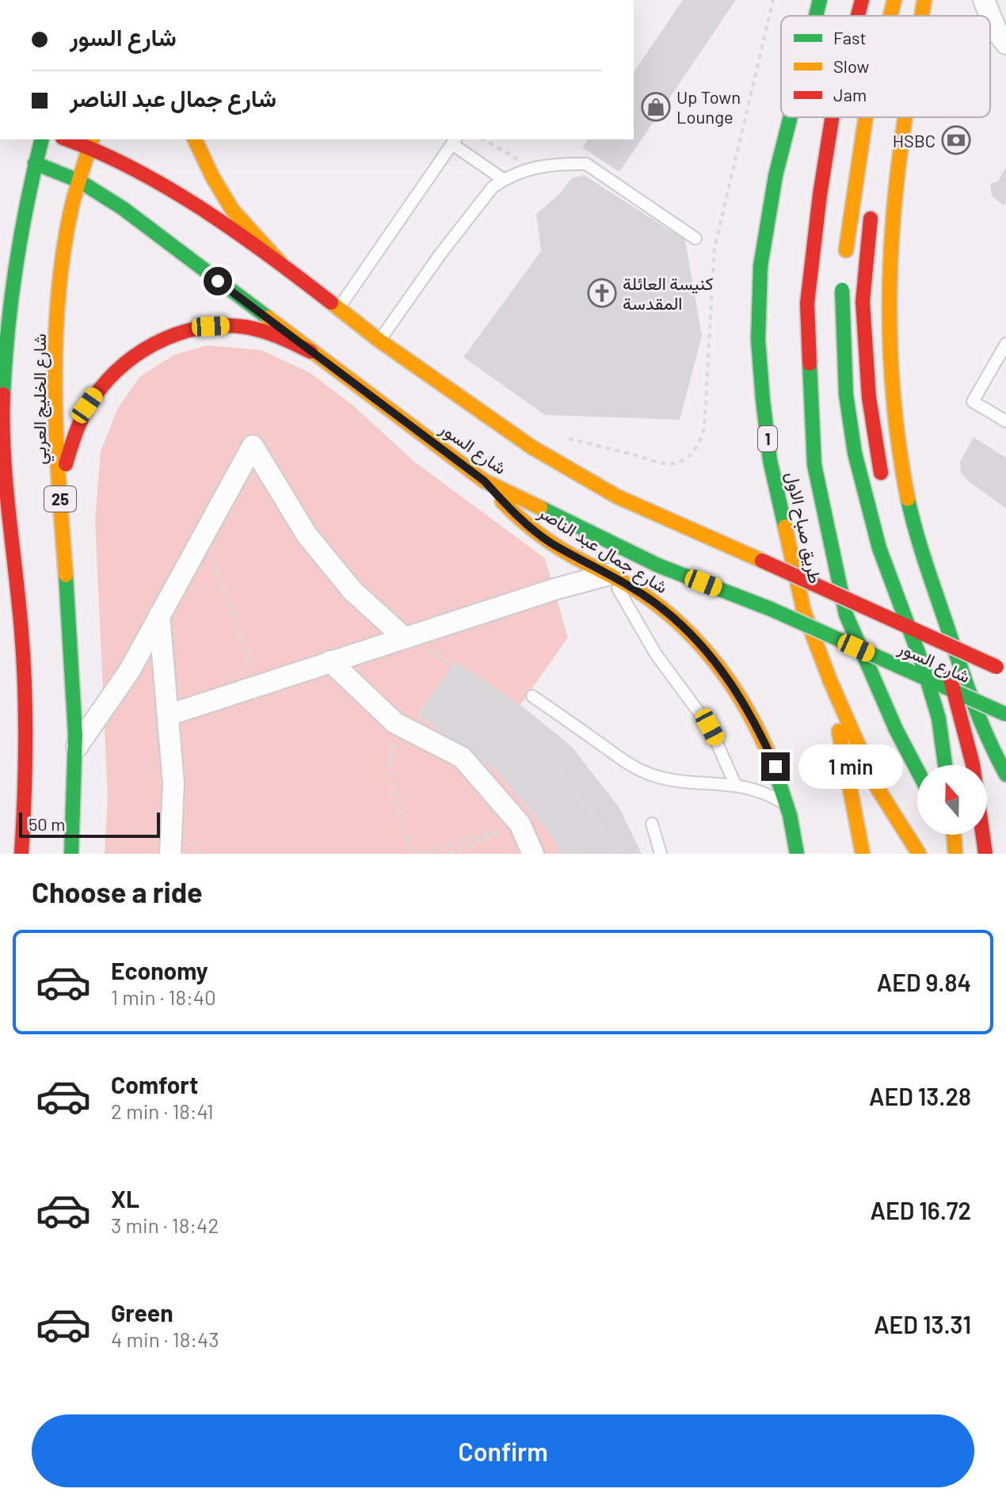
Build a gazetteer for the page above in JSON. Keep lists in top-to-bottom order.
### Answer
{
  "streets": {
    "main road": [
      "شارع الخليج العربي",
      "1",
      "شارع السور",
      "25",
      "طريق صباح الاول",
      "شارع جمال عبد الناصر"
    ]
  },
  "crossings": [
    ["شارع الخليج العربي", "شارع السور"],
    ["شارع السور", "شارع جمال عبد الناصر"]
  ],
  "places": {
    "shop": ["Up Town Lounge"],
    "bank": ["HSBC"],
    "church": ["كنيسة العائلة المقدسة"]
  },
  "legend": ["Fast", "Slow", "Jam"],
  "scale_bar": "50 m",
  "north": "top",
  "page": {
    "banner": ["شارع السور", "شارع جمال عبد الناصر"],
    "bubble": "1 min",
    "scale": "50 m",
    "heading": "Choose a ride",
    "list": [
      {
        "name": "Economy",
        "note": "1 min · 18:40",
        "value": "AED 9.84"
      },
      {
        "name": "Comfort",
        "note": "2 min · 18:41",
        "value": "AED 13.28"
      },
      {
        "name": "XL",
        "note": "3 min · 18:42",
        "value": "AED 16.72"
      },
      {
        "name": "Green",
        "note": "4 min · 18:43",
        "value": "AED 13.31"
      }
    ],
    "buttons": "Confirm"
  }
}
